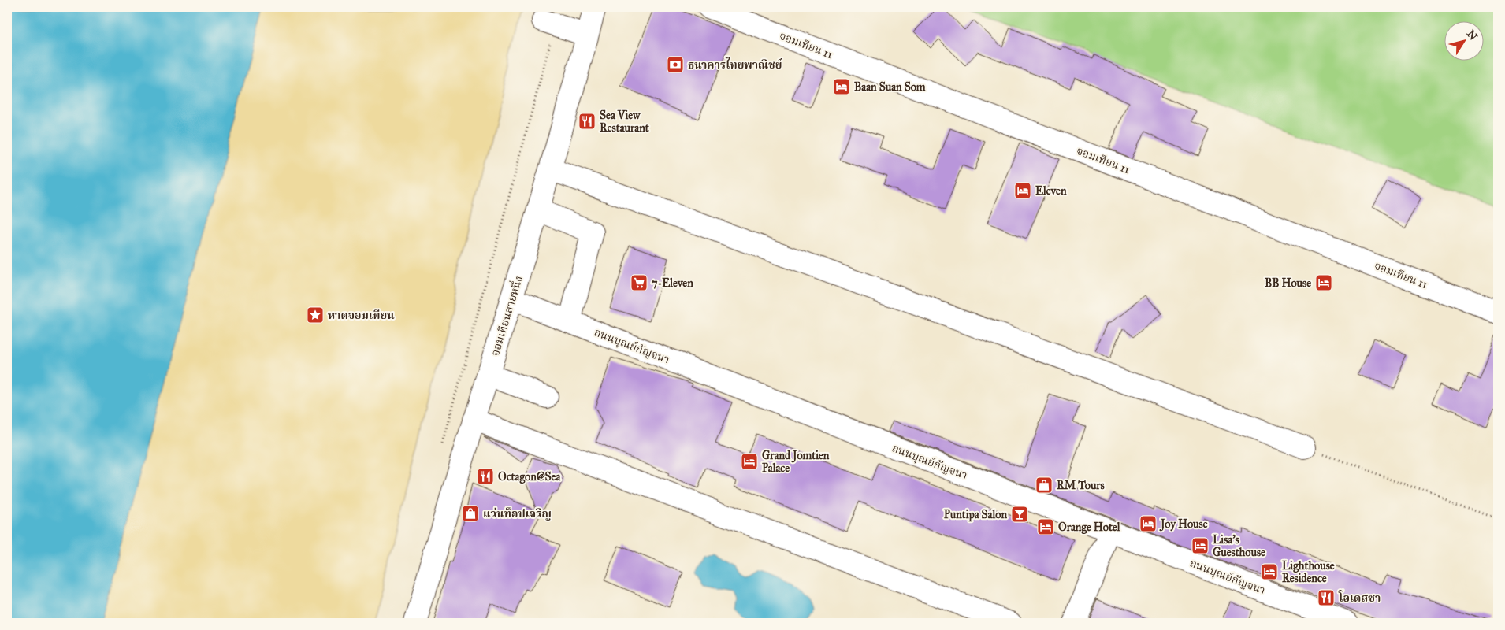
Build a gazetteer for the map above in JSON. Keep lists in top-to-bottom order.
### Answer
{
  "streets": {
    "street": ["จอมเทียน 11", "จอมเทียนสายหนึ่ง", "ถนนบุณย์กัญจนา"]
  },
  "crossings": [
    ["จอมเทียนสายหนึ่ง", "ถนนบุณย์กัญจนา"]
  ],
  "places": {
    "bank": ["ธนาคารไทยพาณิชย์"],
    "hotel": [
      "Baan Suan Som",
      "Eleven",
      "BB House",
      "Grand Jomtien Palace",
      "Joy House",
      "Orange Hotel",
      "Lisa's Guesthouse",
      "Lighthouse Residence"
    ],
    "restaurant": ["Sea View Restaurant", "Octagon@Sea", "โอเดสซา"],
    "supermarket": ["7-Eleven"],
    "place": ["หาดจอมเทียน"],
    "shop": ["RM Tours", "แว่นท็อปเจริญ"],
    "bar": ["Puntipa Salon"]
  },
  "north": "top right"
}
